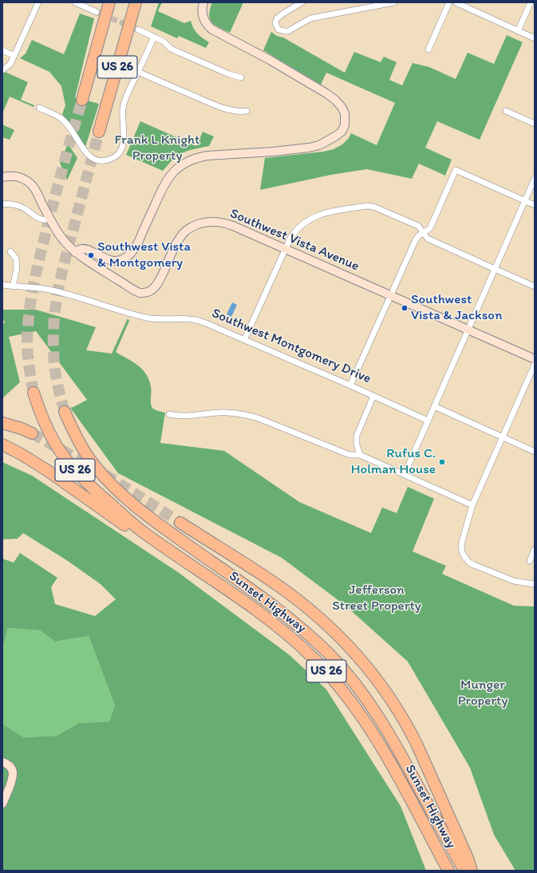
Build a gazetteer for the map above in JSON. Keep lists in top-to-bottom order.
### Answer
{
  "streets": {
    "highway": ["US 26", "Sunset Highway"],
    "main road": ["Southwest Vista Avenue"],
    "street": ["Southwest Montgomery Drive"]
  },
  "parks": ["Frank L Knight Property", "Jefferson Street Property", "Munger Property"],
  "places": ["Southwest Vista & Montgomery", "Southwest Vista & Jackson", "Rufus C. Holman House"]
}
